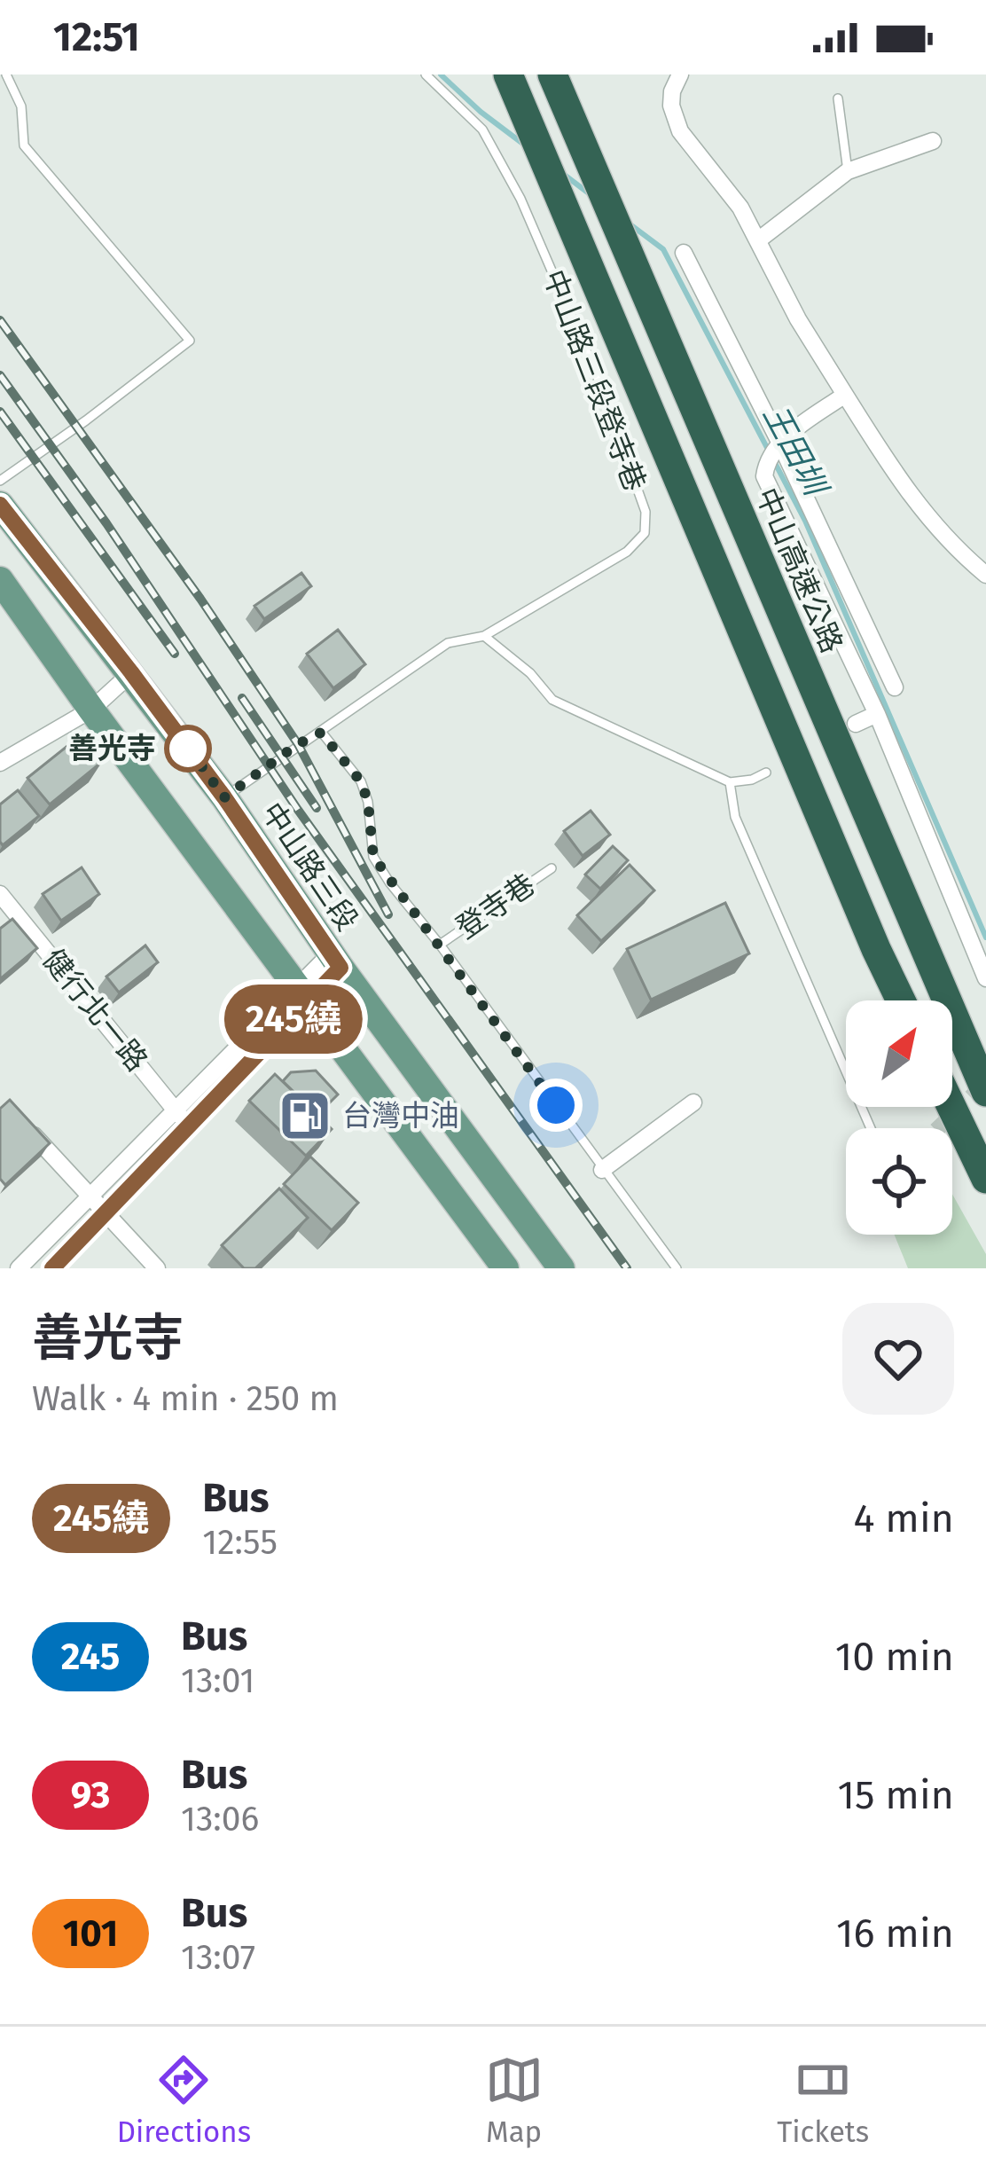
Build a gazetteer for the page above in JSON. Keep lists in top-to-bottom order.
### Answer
{
  "streets": {
    "highway": ["中山高速公路"],
    "main road": ["中山路三段"],
    "street": ["健行北一路"],
    "lane": ["中山路三段登寺巷", "登寺巷"]
  },
  "crossings": [
    ["中山路三段登寺巷", "中山路三段"],
    ["中山路三段登寺巷", "登寺巷"]
  ],
  "water": ["王田圳"],
  "places": {
    "other": ["善光寺"],
    "fuel station": ["台灣中油"]
  },
  "lines": ["bus line 245繞"],
  "north": "top right",
  "page": {
    "status": "12:51",
    "on_map": "245繞",
    "heading": ["善光寺", "Walk · 4 min · 250 m"],
    "list": [
      {
        "mark": "245繞",
        "name": "Bus",
        "note": "12:55",
        "value": "4 min"
      },
      {
        "mark": "245",
        "name": "Bus",
        "note": "13:01",
        "value": "10 min"
      },
      {
        "mark": "93",
        "name": "Bus",
        "note": "13:06",
        "value": "15 min"
      },
      {
        "mark": "101",
        "name": "Bus",
        "note": "13:07",
        "value": "16 min"
      }
    ],
    "tabs": ["Directions", "Map", "Tickets"]
  }
}
